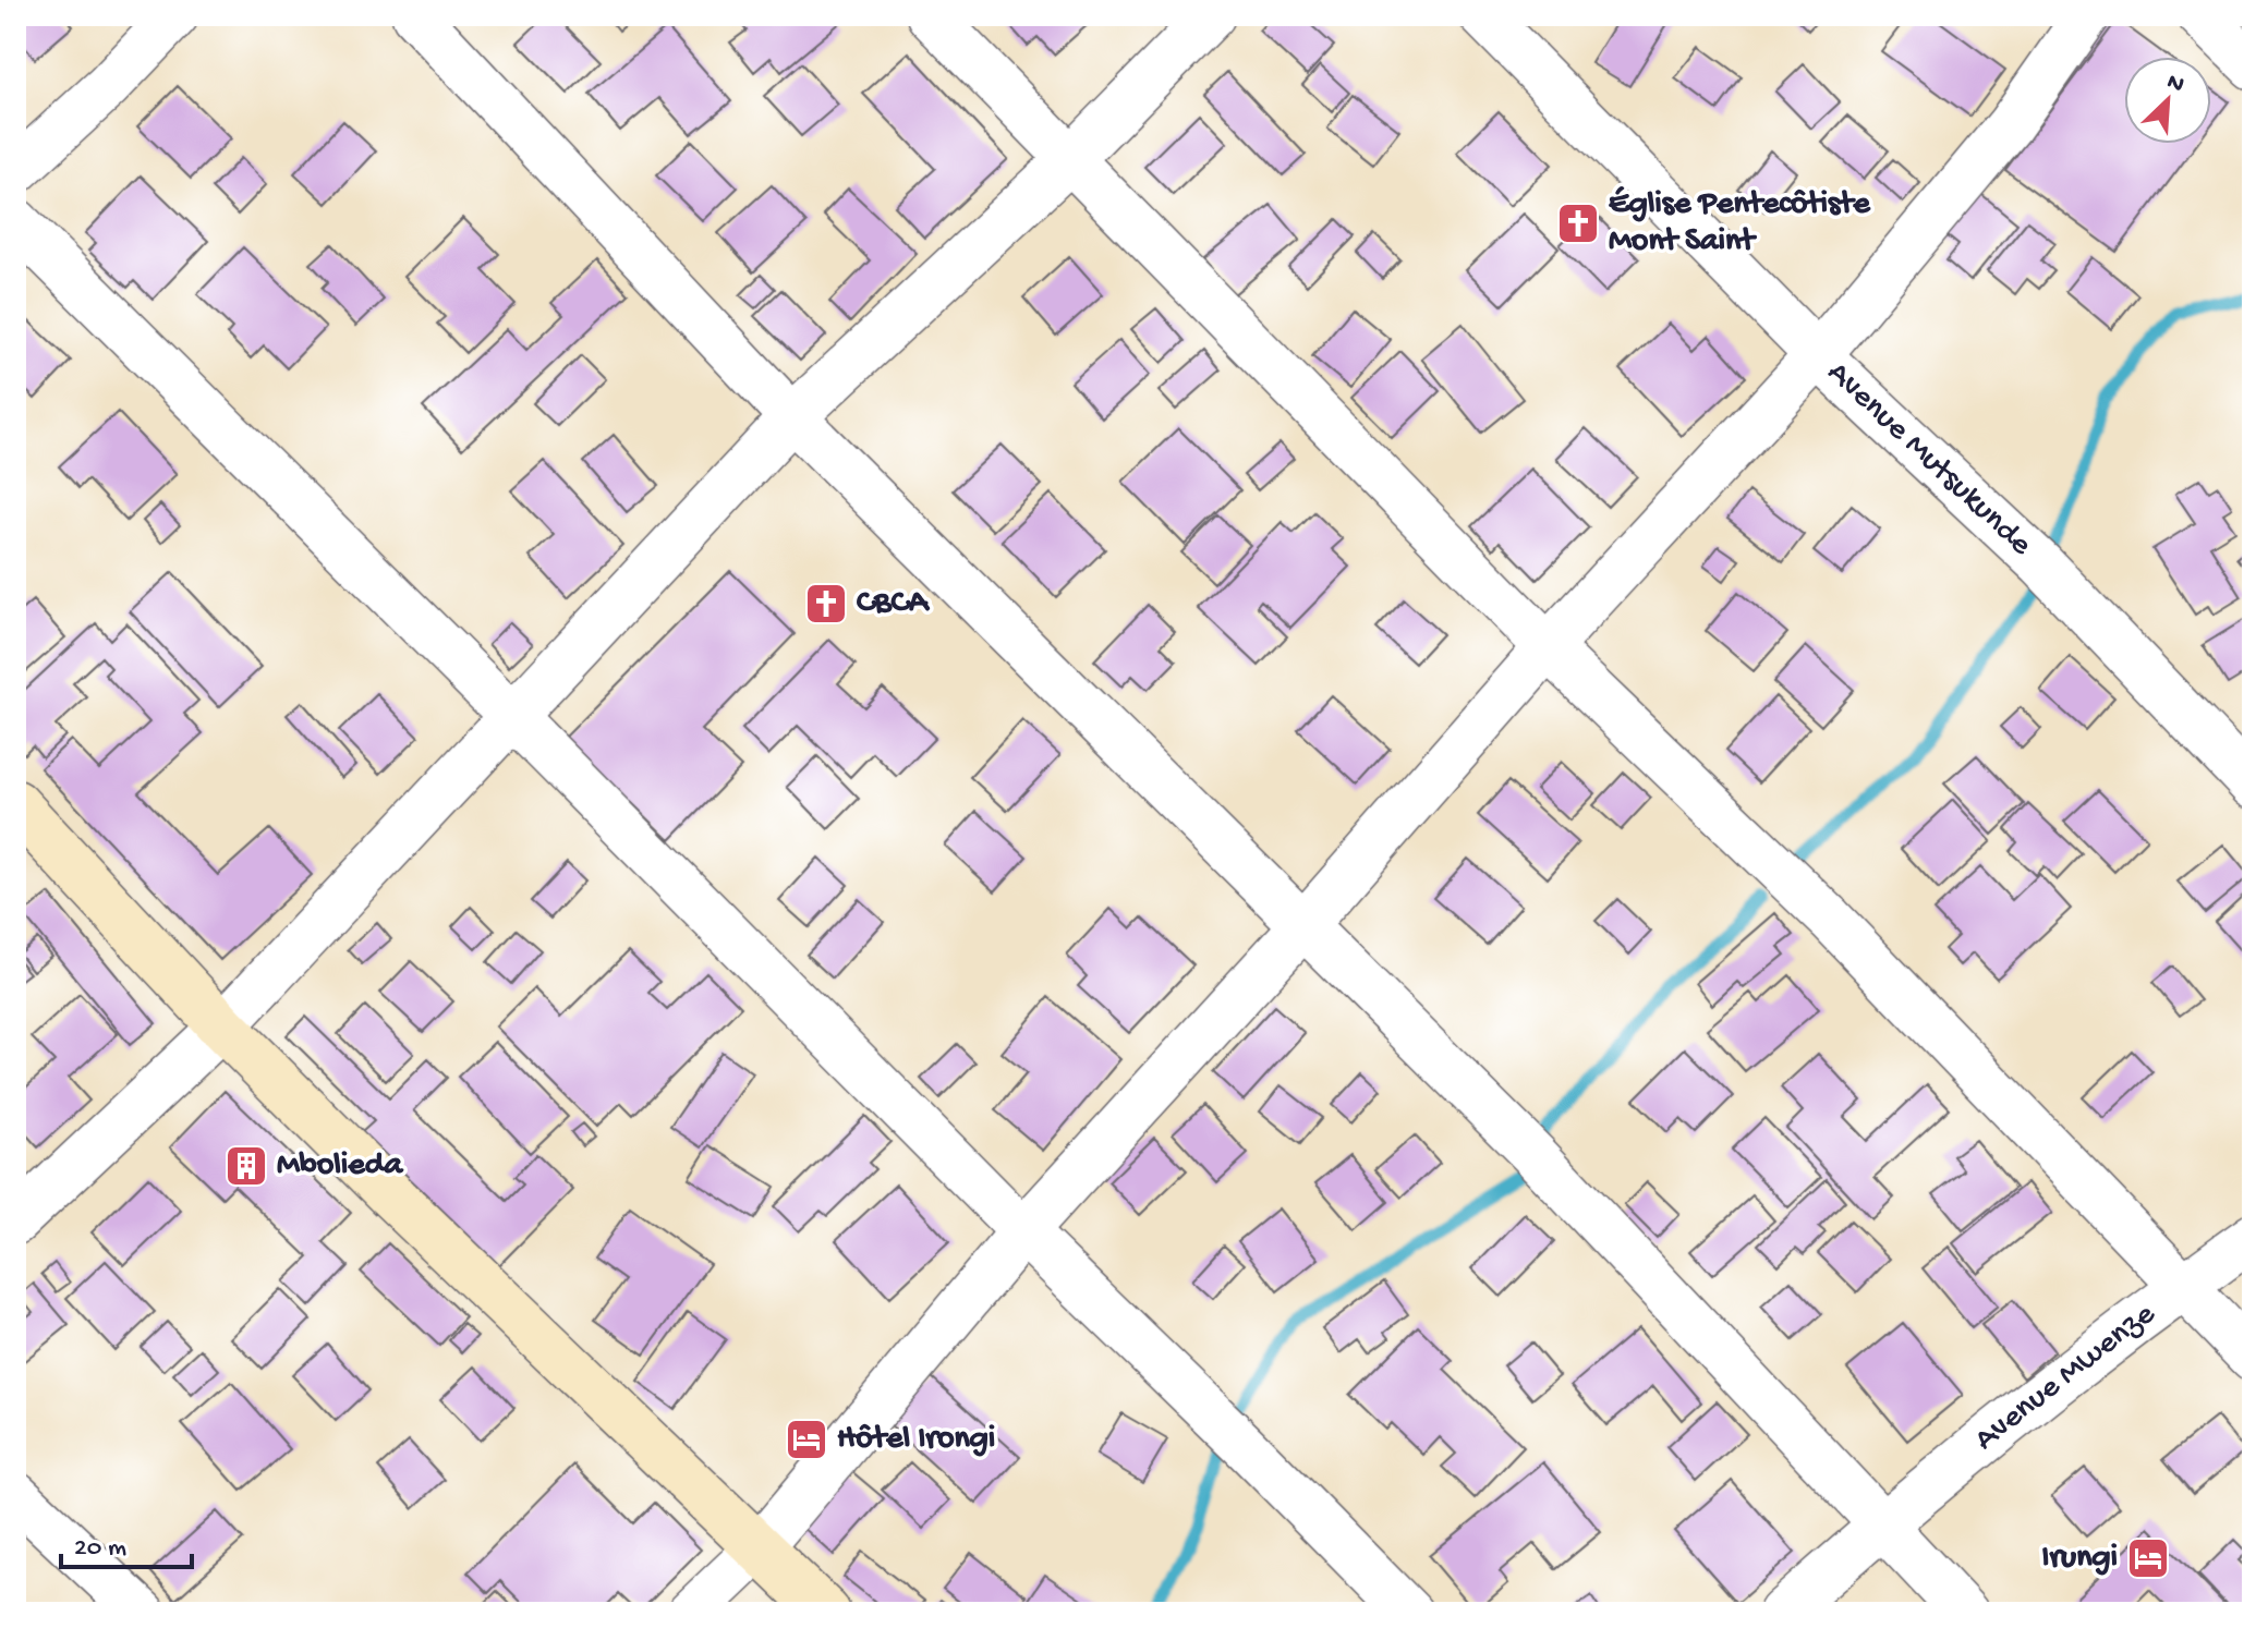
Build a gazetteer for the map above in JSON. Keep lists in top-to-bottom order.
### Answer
{
  "streets": {
    "street": ["Avenue Mutsukunde", "Avenue Mwenze"]
  },
  "places": {
    "church": ["Église Pentecôtiste Mont Saint", "CBCA"],
    "building": ["Mbolieda"],
    "hotel": ["Hôtel Irongi", "Irungi"]
  },
  "scale_bar": "20 m",
  "north": "top right"
}
